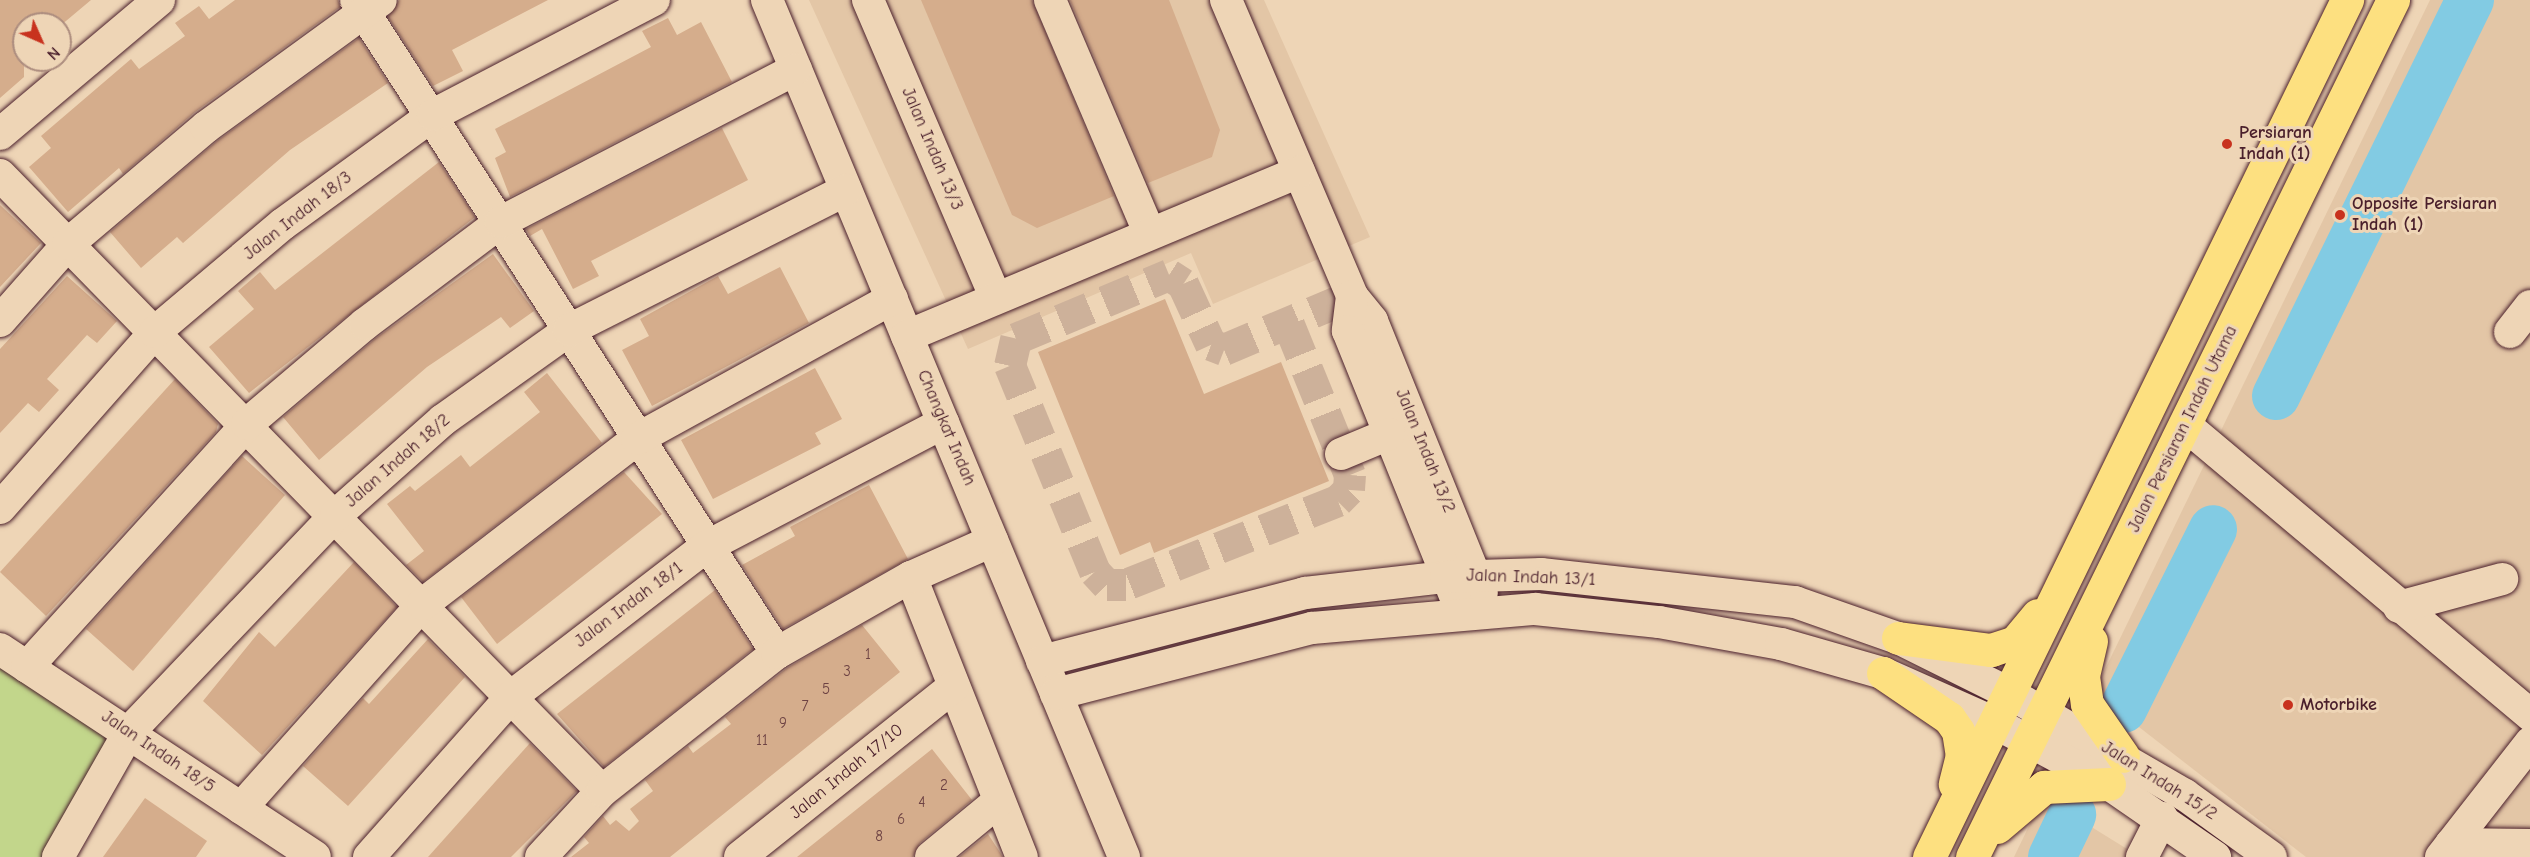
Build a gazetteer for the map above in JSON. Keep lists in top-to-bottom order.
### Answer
{
  "streets": {
    "main road": ["Jalan Persiaran Indah Utama"],
    "street": [
      "Jalan Indah 13/3",
      "Jalan Indah 18/3",
      "Changkat Indah",
      "Jalan Indah 13/2",
      "Jalan Indah 18/2",
      "Jalan Indah 13/1",
      "Jalan Indah 18/1",
      "Jalan Indah 18/5",
      "Jalan Indah 17/10",
      "Jalan Indah 15/2"
    ]
  },
  "crossings": [
    ["Changkat Indah", "Jalan Indah 18/2"],
    ["Changkat Indah", "Jalan Indah 13/1"],
    ["Changkat Indah", "Jalan Indah 18/1"],
    ["Jalan Persiaran Indah Utama", "Jalan Indah 15/2"],
    ["Jalan Indah 13/2", "Jalan Indah 13/1"],
    ["Jalan Indah 18/2", "Jalan Indah 18/5"],
    ["Jalan Indah 13/1", "Jalan Indah 15/2"]
  ],
  "places": ["Persiaran Indah (1)", "Opposite Persiaran Indah (1)", "Motorbike"],
  "house_numbers": [
    "1",
    "3",
    "5",
    "7",
    "9",
    "11",
    "2",
    "4",
    "6",
    "8"
  ],
  "north": "bottom right"
}
